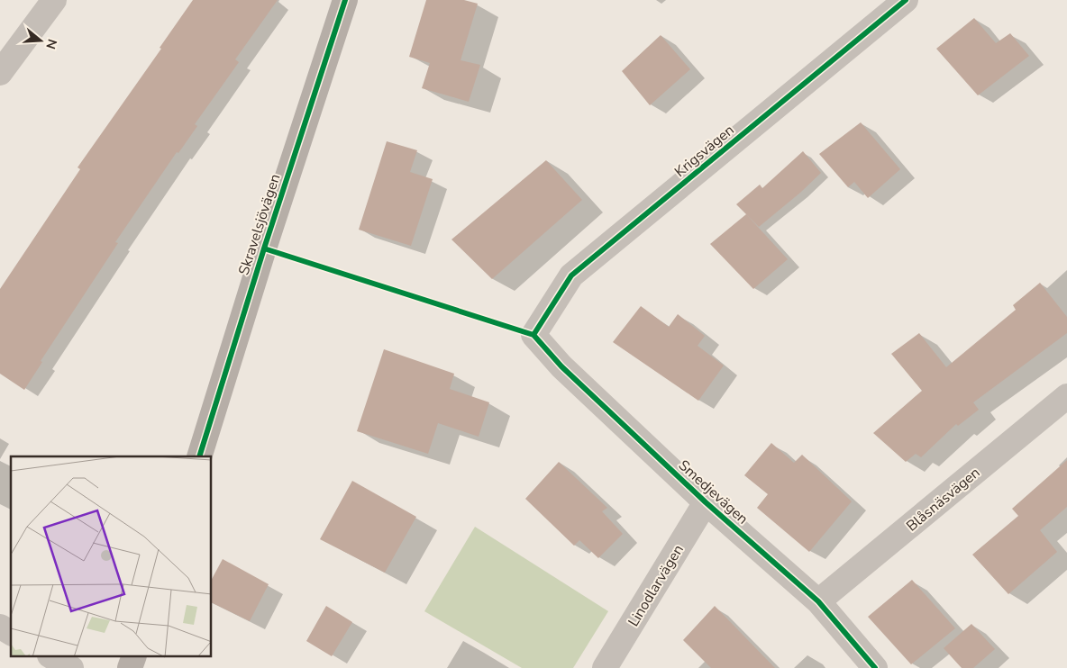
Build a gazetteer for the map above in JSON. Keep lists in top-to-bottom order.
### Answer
{
  "streets": {
    "street": [
      "Krigsvägen",
      "Skravelsjövägen",
      "Smedjevägen",
      "Blåsnäsvägen",
      "Linodlarvägen"
    ]
  },
  "crossings": [
    ["Krigsvägen", "Smedjevägen"],
    ["Smedjevägen", "Blåsnäsvägen"],
    ["Smedjevägen", "Linodlarvägen"]
  ],
  "north": "right"
}
